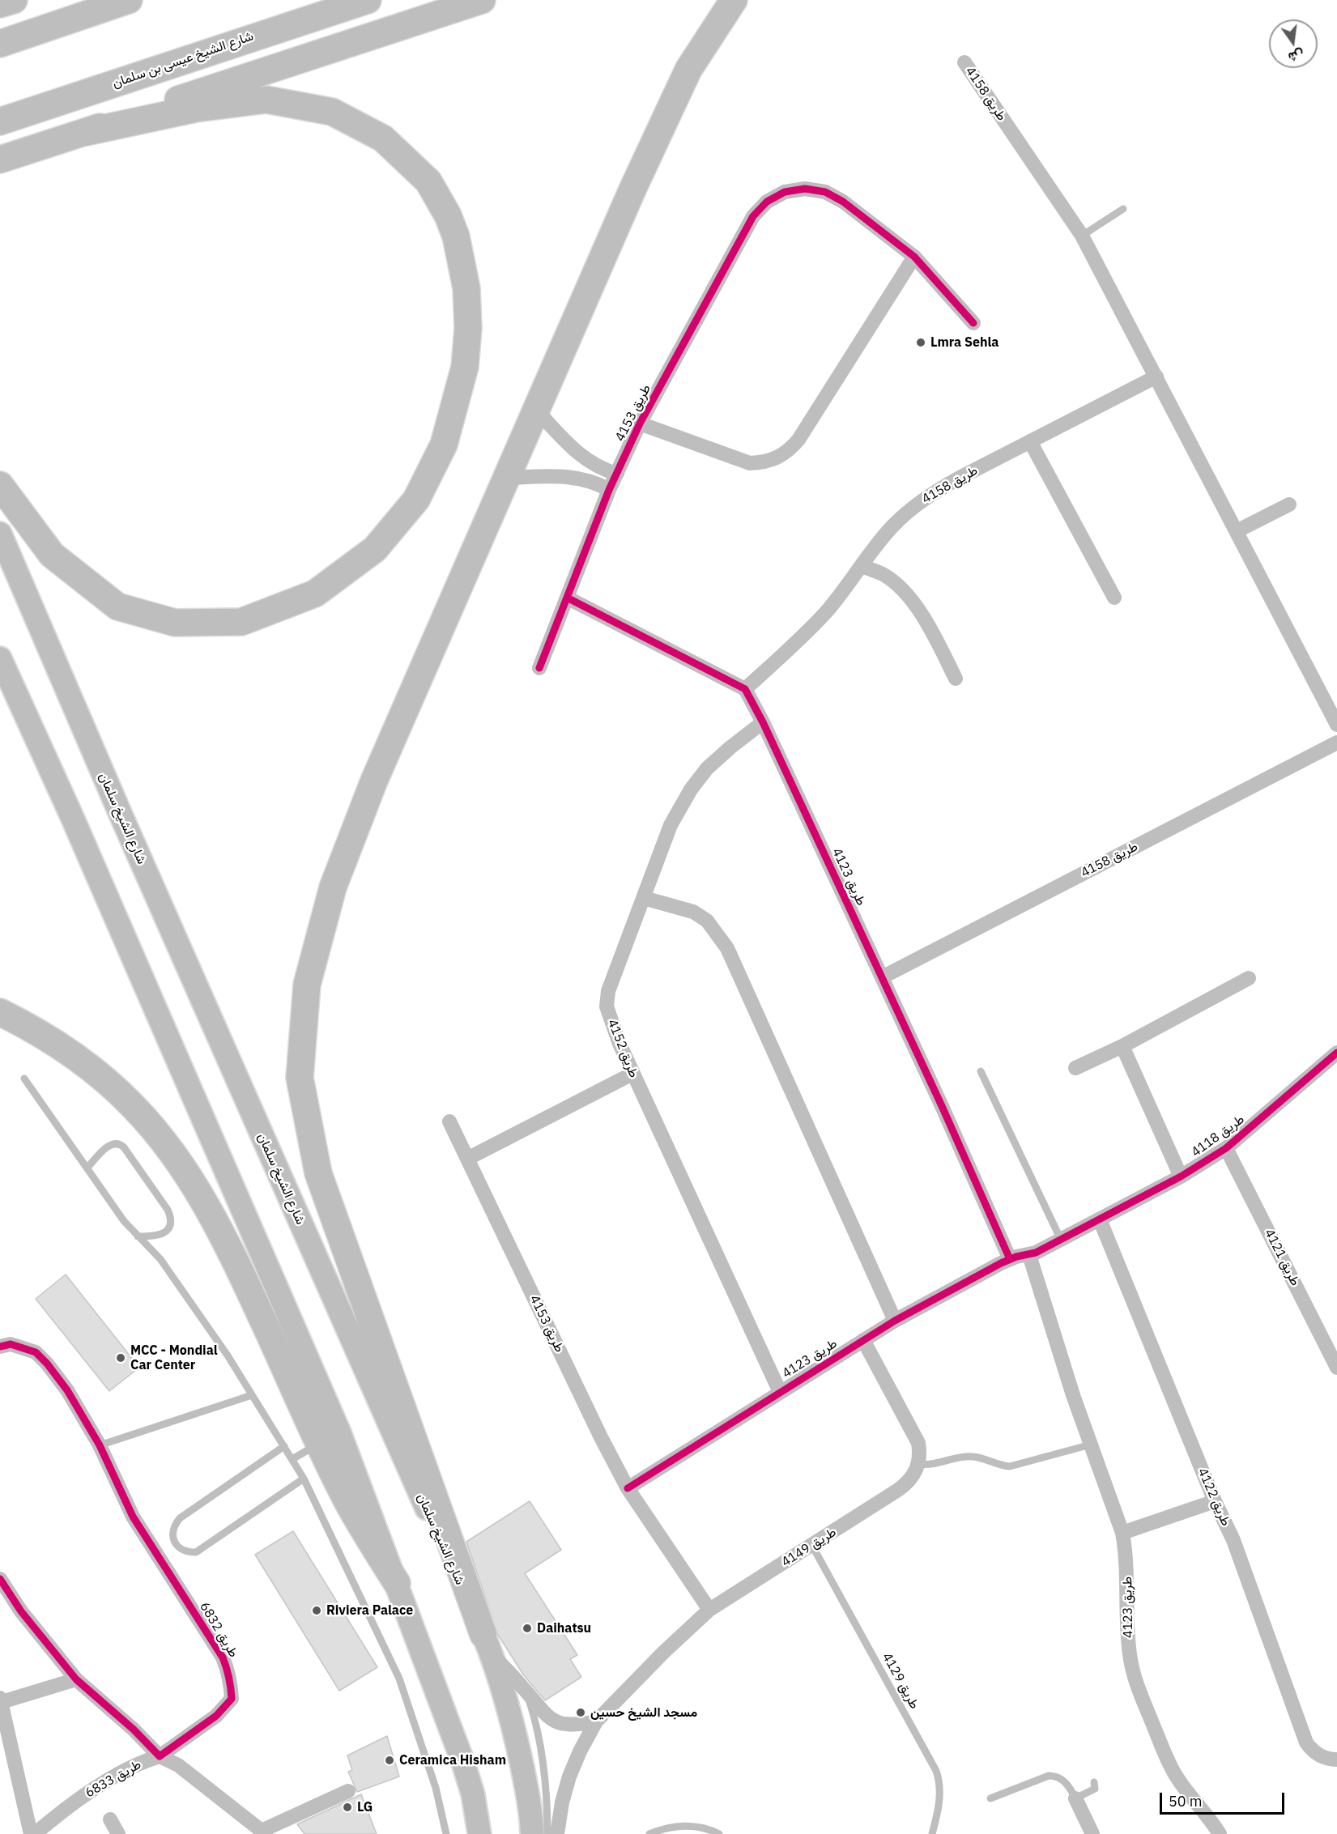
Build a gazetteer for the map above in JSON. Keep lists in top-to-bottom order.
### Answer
{
  "streets": {
    "highway": ["شارع الشيخ عيسى بن سلمان"],
    "main road": ["شارع الشيخ سلمان"],
    "street": [
      "طريق 4158",
      "طريق 4153",
      "طريق 4123",
      "طريق 4152",
      "طريق 4118",
      "طريق 4121",
      "طريق 4122",
      "طريق 4149",
      "طريق 6832",
      "طريق 6833"
    ],
    "lane": ["طريق 4129"]
  },
  "crossings": [
    ["طريق 4158", "طريق 4123"],
    ["طريق 4153", "طريق 4123"],
    ["طريق 4153", "طريق 4149"],
    ["طريق 4123", "طريق 4152"],
    ["طريق 4123", "طريق 4118"],
    ["طريق 4123", "طريق 4122"],
    ["طريق 4118", "طريق 4121"],
    ["طريق 4118", "طريق 4122"],
    ["طريق 4149", "طريق 4129"],
    ["طريق 6832", "طريق 6833"]
  ],
  "places": [
    "Lmra Sehla",
    "MCC - Mondial Car Center",
    "Riviera Palace",
    "Daihatsu",
    "مسجد الشيخ حسين",
    "Ceramica Hisham",
    "LG"
  ],
  "scale_bar": "50 m",
  "north": "bottom"
}
